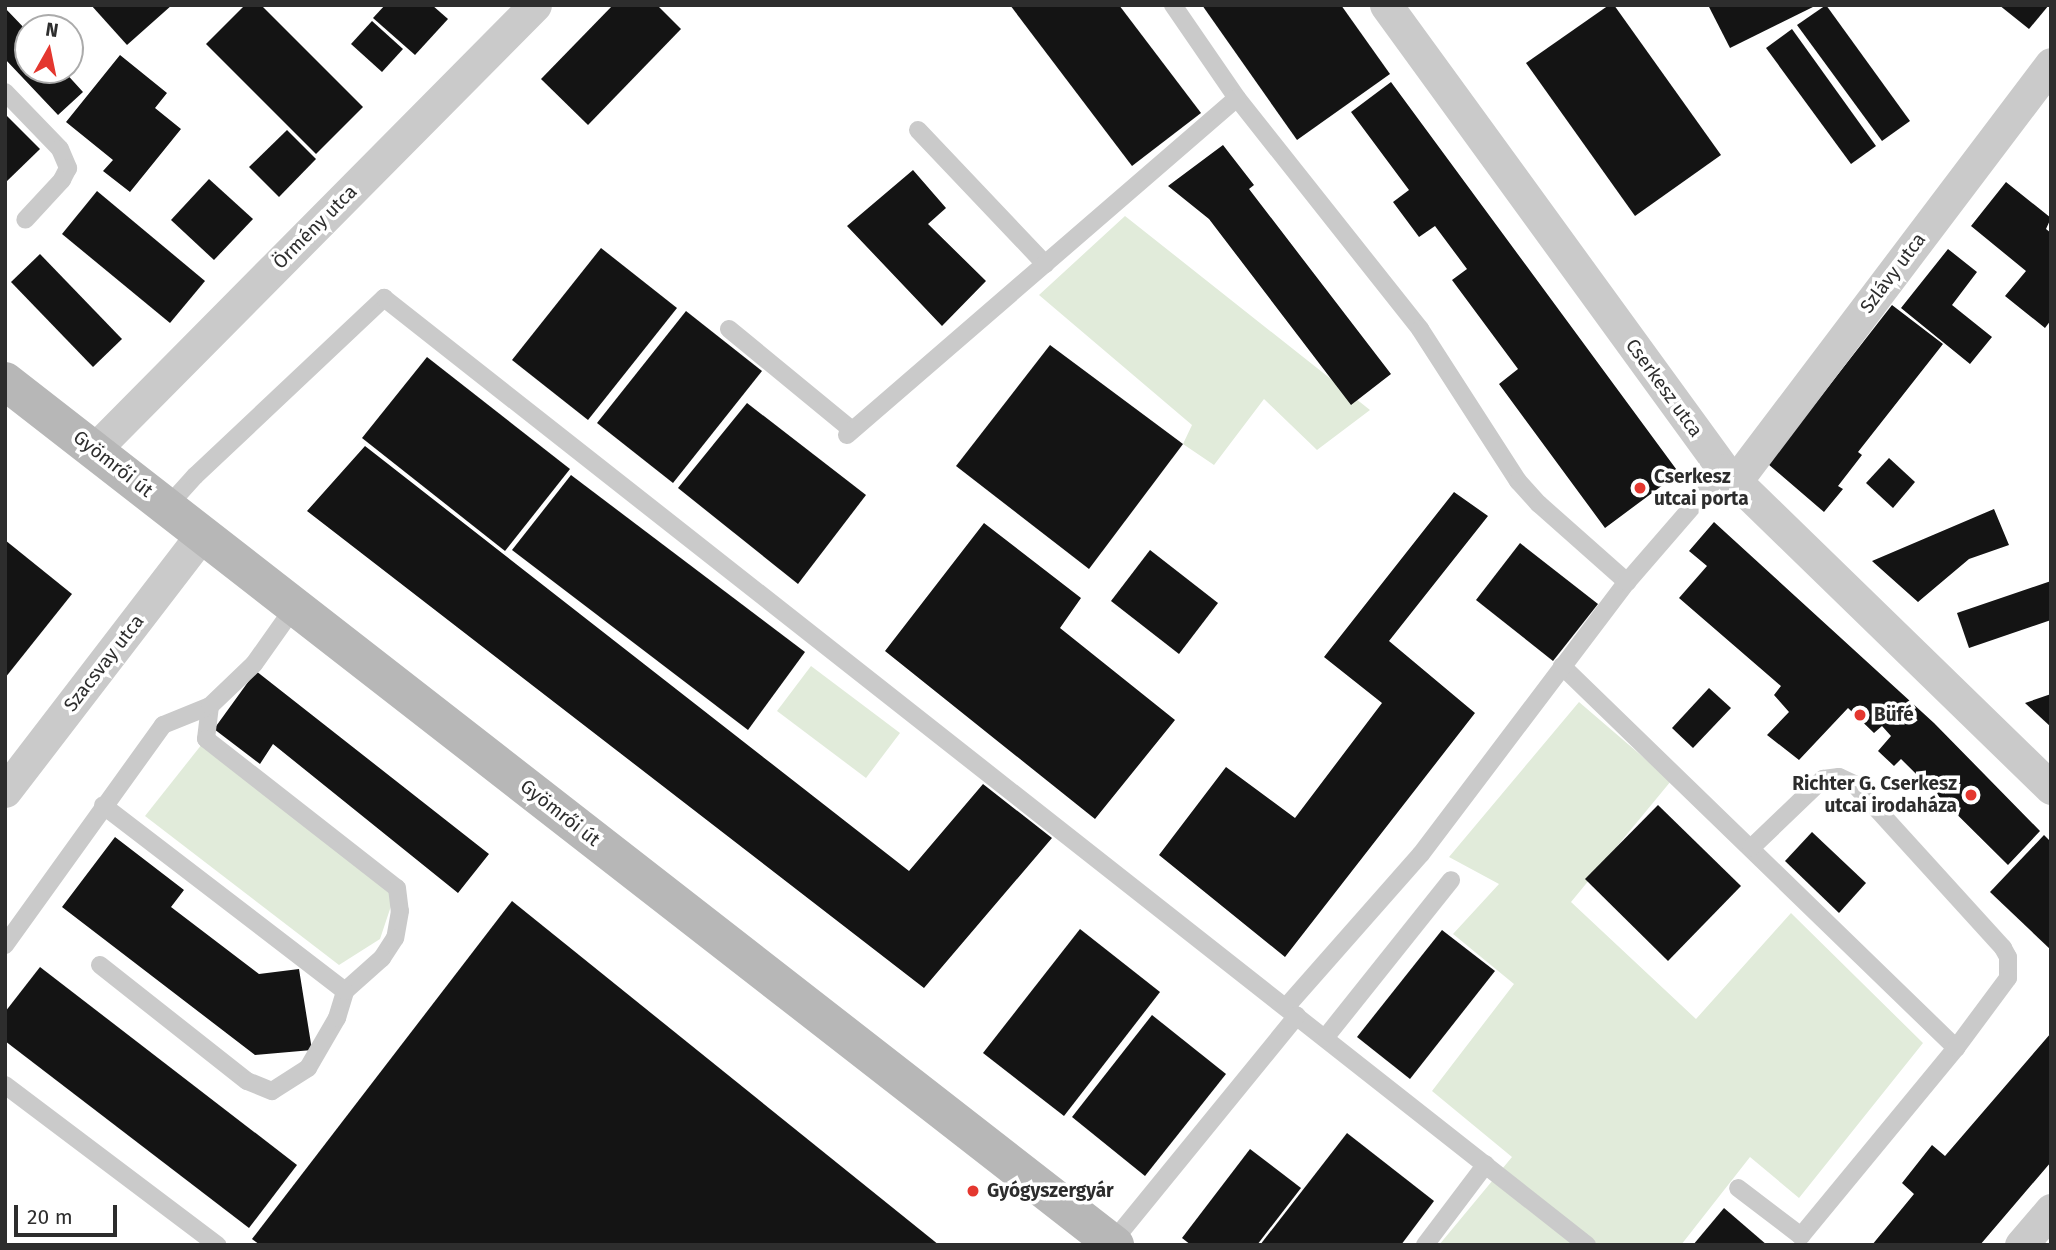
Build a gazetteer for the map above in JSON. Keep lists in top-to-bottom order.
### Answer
{
  "streets": {
    "street": [
      "Örmény utca",
      "Szlávy utca",
      "Cserkesz utca",
      "Gyömrői út",
      "Szacsvay utca"
    ]
  },
  "crossings": [
    ["Örmény utca", "Gyömrői út"],
    ["Szlávy utca", "Cserkesz utca"],
    ["Gyömrői út", "Szacsvay utca"]
  ],
  "places": [
    "Cserkesz utcai porta",
    "Büfé",
    "Richter G. Cserkesz utcai irodaháza",
    "Gyógyszergyár"
  ],
  "scale_bar": "20 m",
  "north": "top"
}
